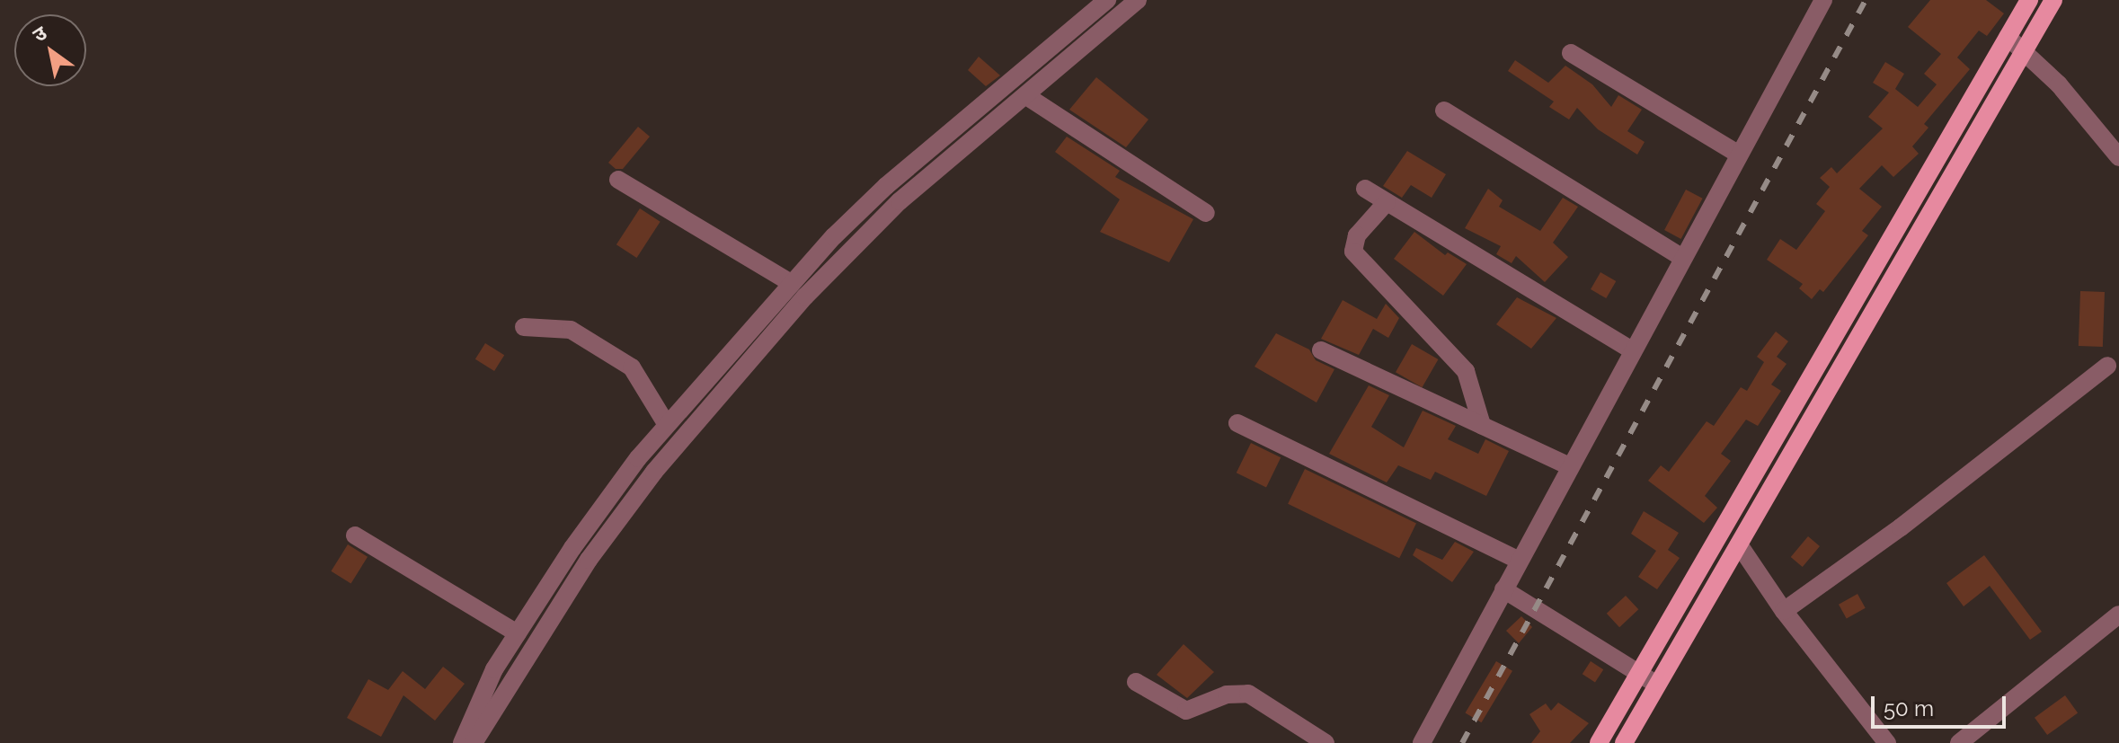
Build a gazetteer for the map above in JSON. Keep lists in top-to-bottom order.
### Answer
{
  "scale_bar": "50 m",
  "north": "top left"
}
